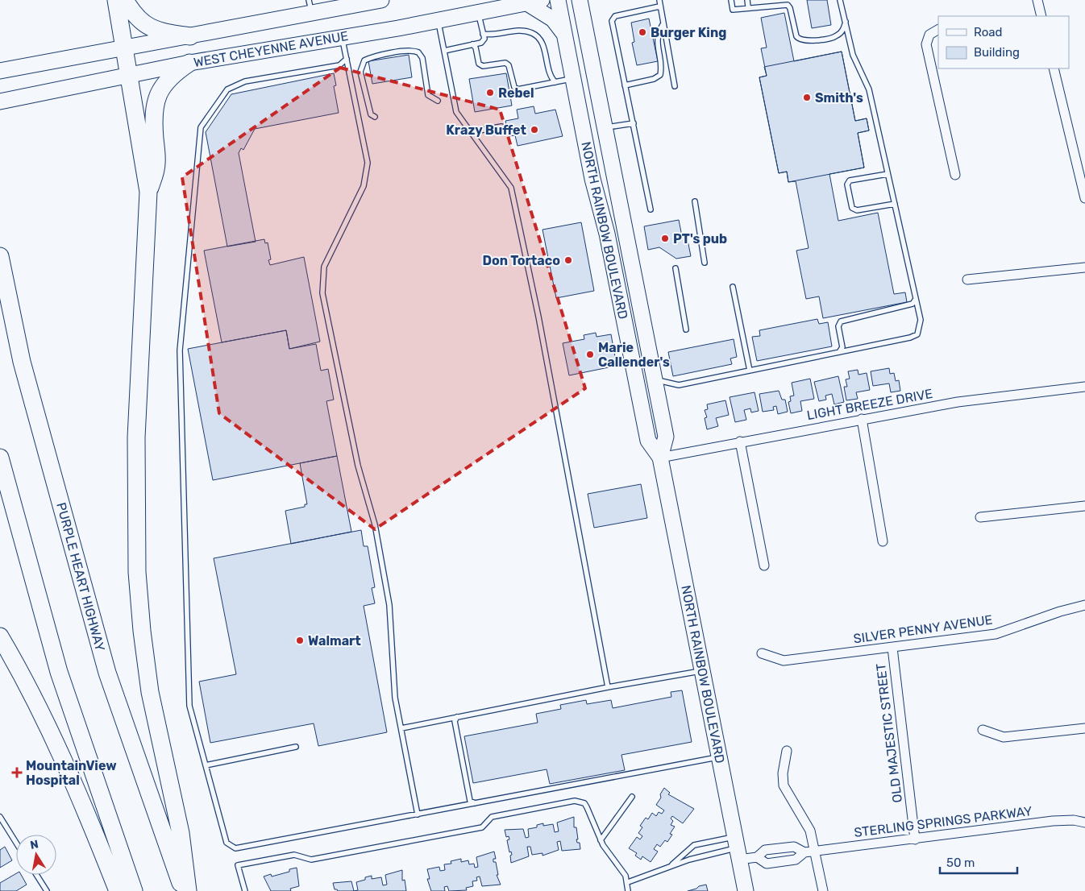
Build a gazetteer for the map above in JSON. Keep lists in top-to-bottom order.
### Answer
{
  "streets": {
    "highway": ["PURPLE HEART HIGHWAY"],
    "main road": ["WEST CHEYENNE AVENUE", "NORTH RAINBOW BOULEVARD"],
    "street": [
      "LIGHT BREEZE DRIVE",
      "SILVER PENNY AVENUE",
      "OLD MAJESTIC STREET",
      "STERLING SPRINGS PARKWAY"
    ]
  },
  "crossings": [
    ["NORTH RAINBOW BOULEVARD", "LIGHT BREEZE DRIVE"],
    ["NORTH RAINBOW BOULEVARD", "STERLING SPRINGS PARKWAY"],
    ["SILVER PENNY AVENUE", "OLD MAJESTIC STREET"],
    ["OLD MAJESTIC STREET", "STERLING SPRINGS PARKWAY"]
  ],
  "places": {
    "other": [
      "Burger King",
      "Rebel",
      "Smith's",
      "Krazy Buffet",
      "PT's pub",
      "Don Tortaco",
      "Marie Callender's",
      "Walmart"
    ],
    "health": ["MountainView Hospital"]
  },
  "legend": ["Road", "Building"],
  "scale_bar": "50 m",
  "north": "top"
}
